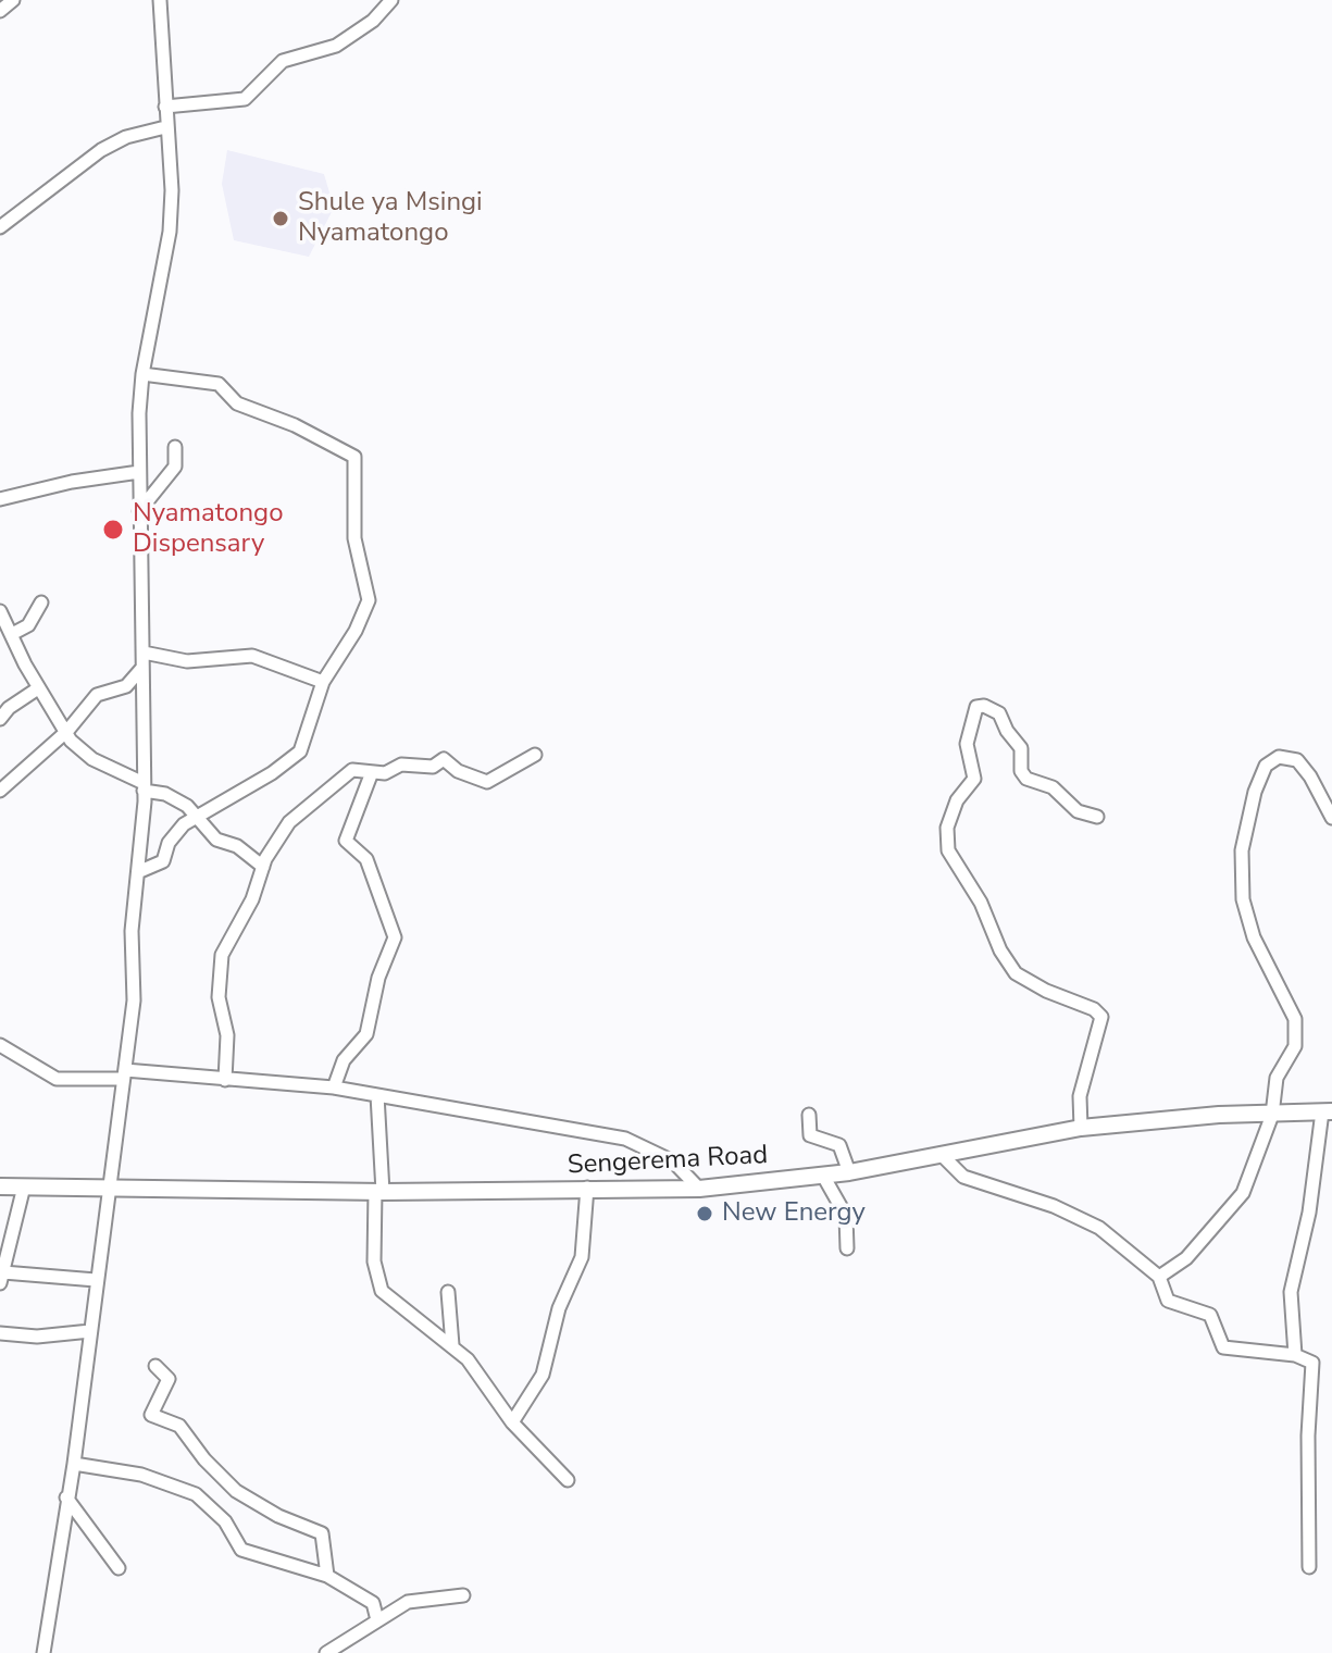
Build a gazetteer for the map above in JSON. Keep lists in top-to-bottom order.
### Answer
{
  "streets": {
    "main road": ["Sengerema Road"]
  },
  "places": ["Shule ya Msingi Nyamatongo", "Nyamatongo Dispensary", "New Energy"]
}
